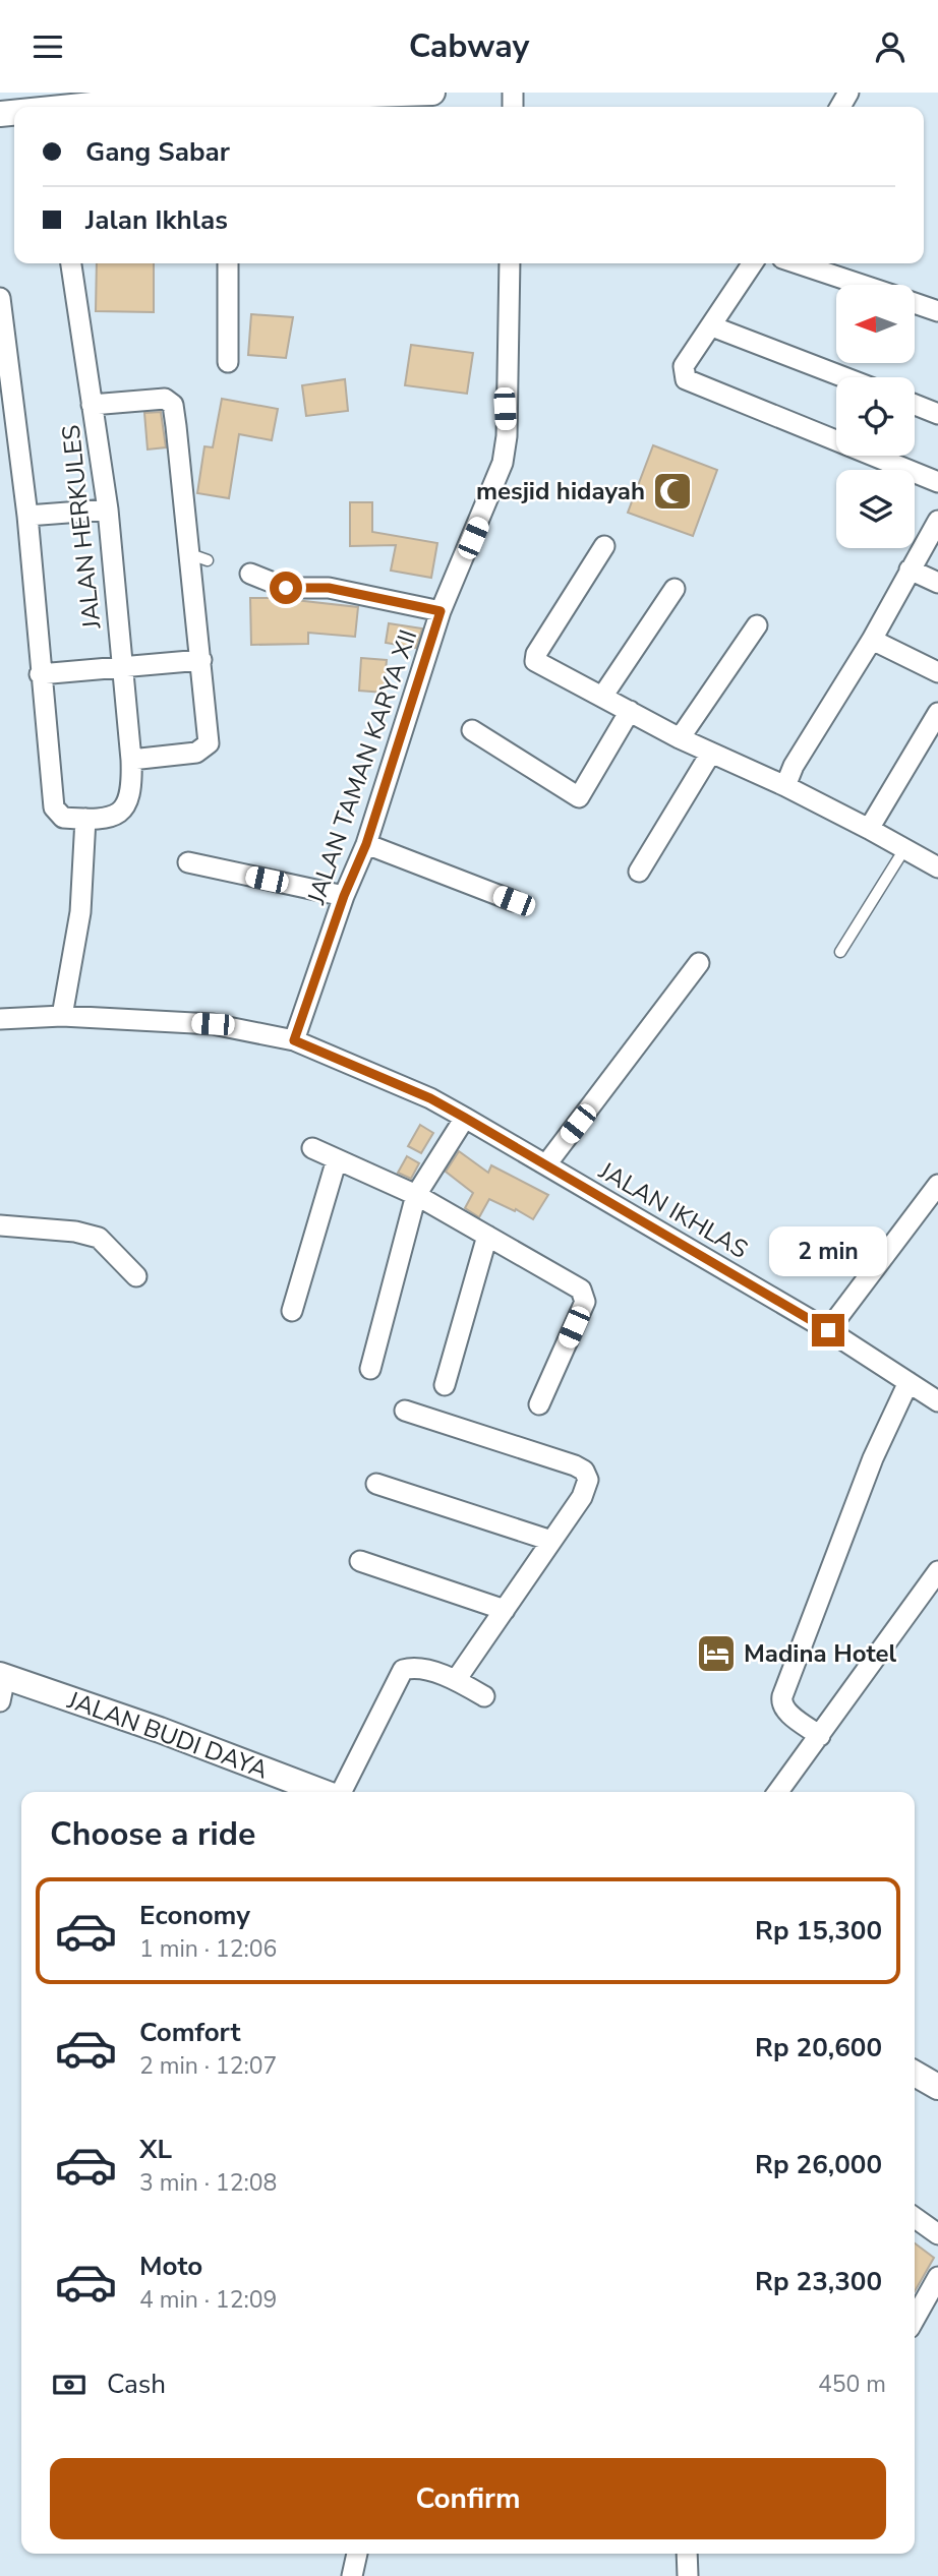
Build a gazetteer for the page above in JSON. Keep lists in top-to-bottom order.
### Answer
{
  "streets": {
    "street": [
      "JALAN HERKULES",
      "JALAN TAMAN KARYA XII",
      "JALAN IKHLAS",
      "JALAN BUDI DAYA"
    ]
  },
  "crossings": [
    ["JALAN TAMAN KARYA XII", "JALAN IKHLAS"]
  ],
  "places": {
    "mosque": ["mesjid hidayah"],
    "hotel": ["Madina Hotel"]
  },
  "north": "left",
  "page": {
    "header": "Cabway",
    "banner": ["Gang Sabar", "Jalan Ikhlas"],
    "bubble": "2 min",
    "heading": "Choose a ride",
    "list": [
      {
        "name": "Economy",
        "note": "1 min · 12:06",
        "value": "Rp 15,300"
      },
      {
        "name": "Comfort",
        "note": "2 min · 12:07",
        "value": "Rp 20,600"
      },
      {
        "name": "XL",
        "note": "3 min · 12:08",
        "value": "Rp 26,000"
      },
      {
        "name": "Moto",
        "note": "4 min · 12:09",
        "value": "Rp 23,300"
      }
    ],
    "pay": ["Cash", "450 m"],
    "buttons": "Confirm"
  }
}
